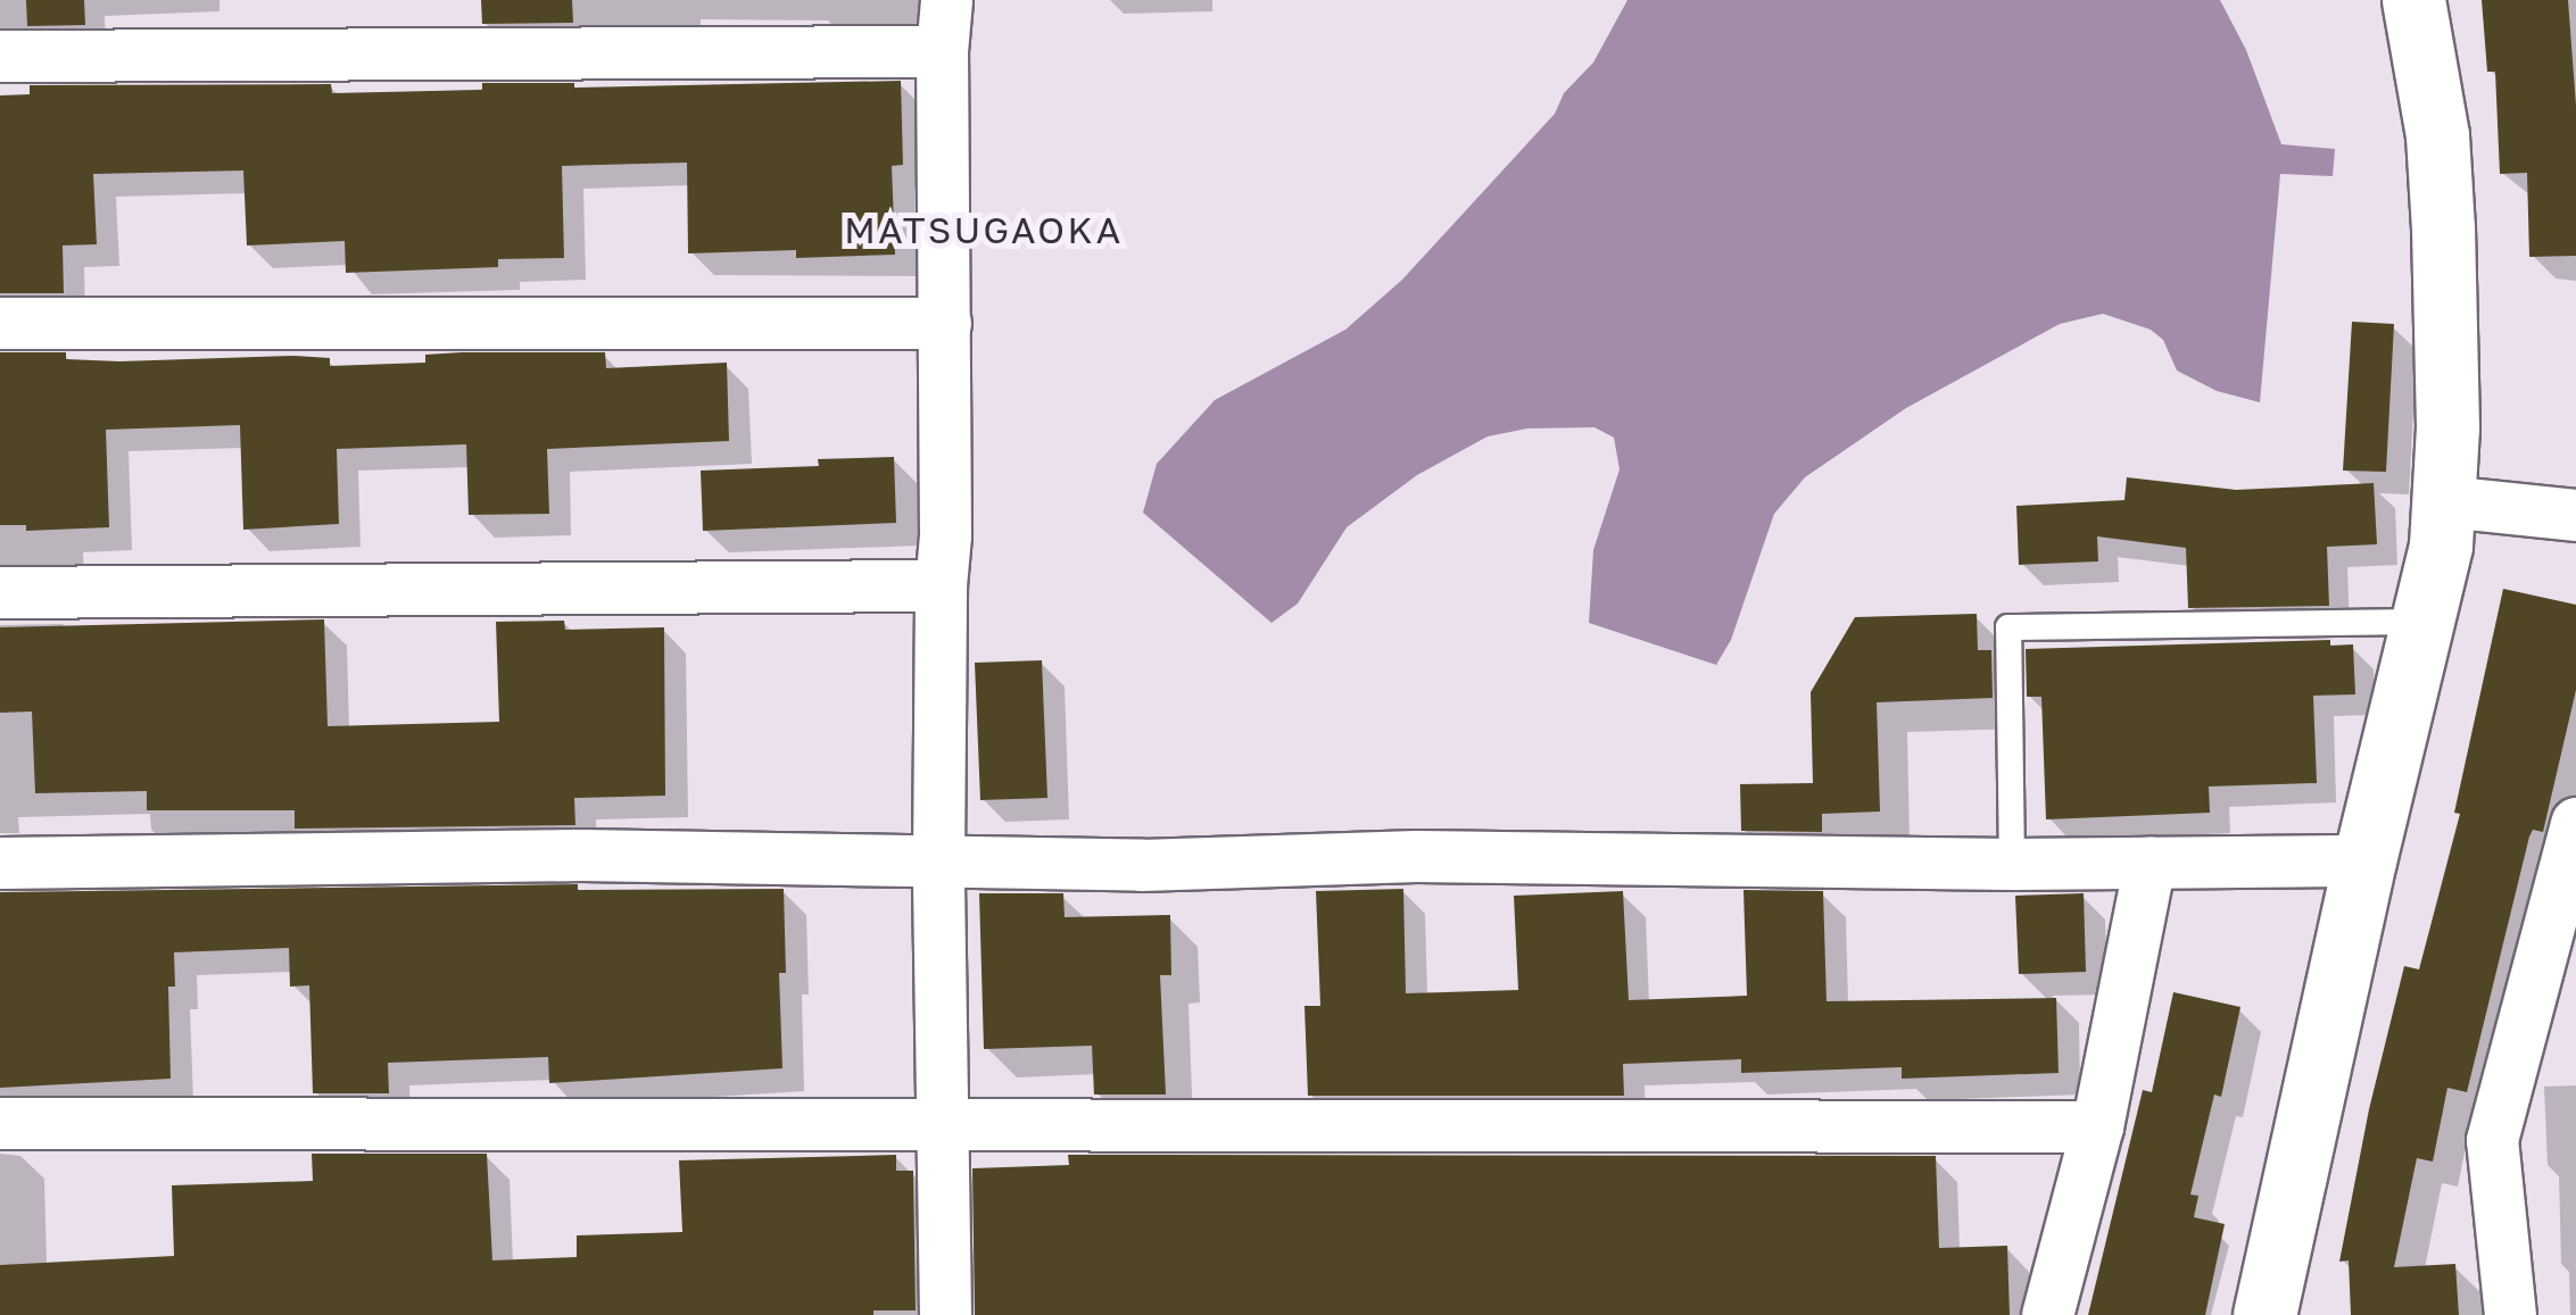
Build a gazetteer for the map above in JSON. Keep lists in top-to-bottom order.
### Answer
{
  "districts": ["MATSUGAOKA"]
}
